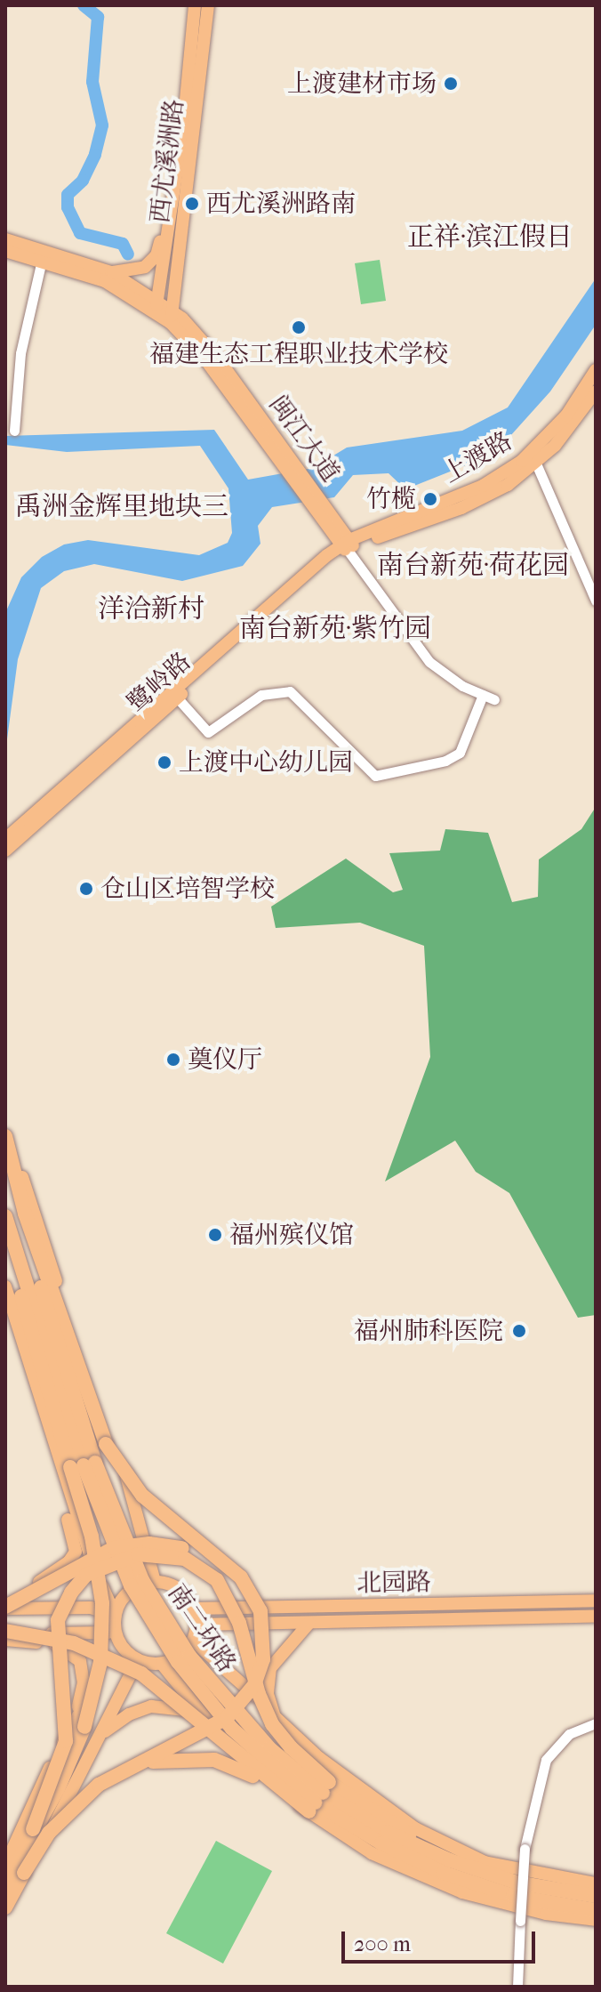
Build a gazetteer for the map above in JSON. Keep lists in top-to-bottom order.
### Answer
{
  "streets": {
    "highway": ["南二环路"],
    "main road": [
      "西尤溪洲路",
      "闽江大道",
      "上渡路",
      "鹭岭路",
      "北园路"
    ]
  },
  "crossings": [
    ["西尤溪洲路", "闽江大道"],
    ["闽江大道", "上渡路"],
    ["闽江大道", "鹭岭路"],
    ["上渡路", "鹭岭路"]
  ],
  "districts": [
    "正祥·滨江假日",
    "禹洲金辉里地块三",
    "南台新苑·荷花园",
    "洋洽新村",
    "南台新苑·紫竹园"
  ],
  "places": [
    "上渡建材市场",
    "西尤溪洲路南",
    "福建生态工程职业技术学校",
    "竹榄",
    "上渡中心幼儿园",
    "仓山区培智学校",
    "奠仪厅",
    "福州殡仪馆",
    "福州肺科医院"
  ],
  "scale_bar": "200 m"
}
